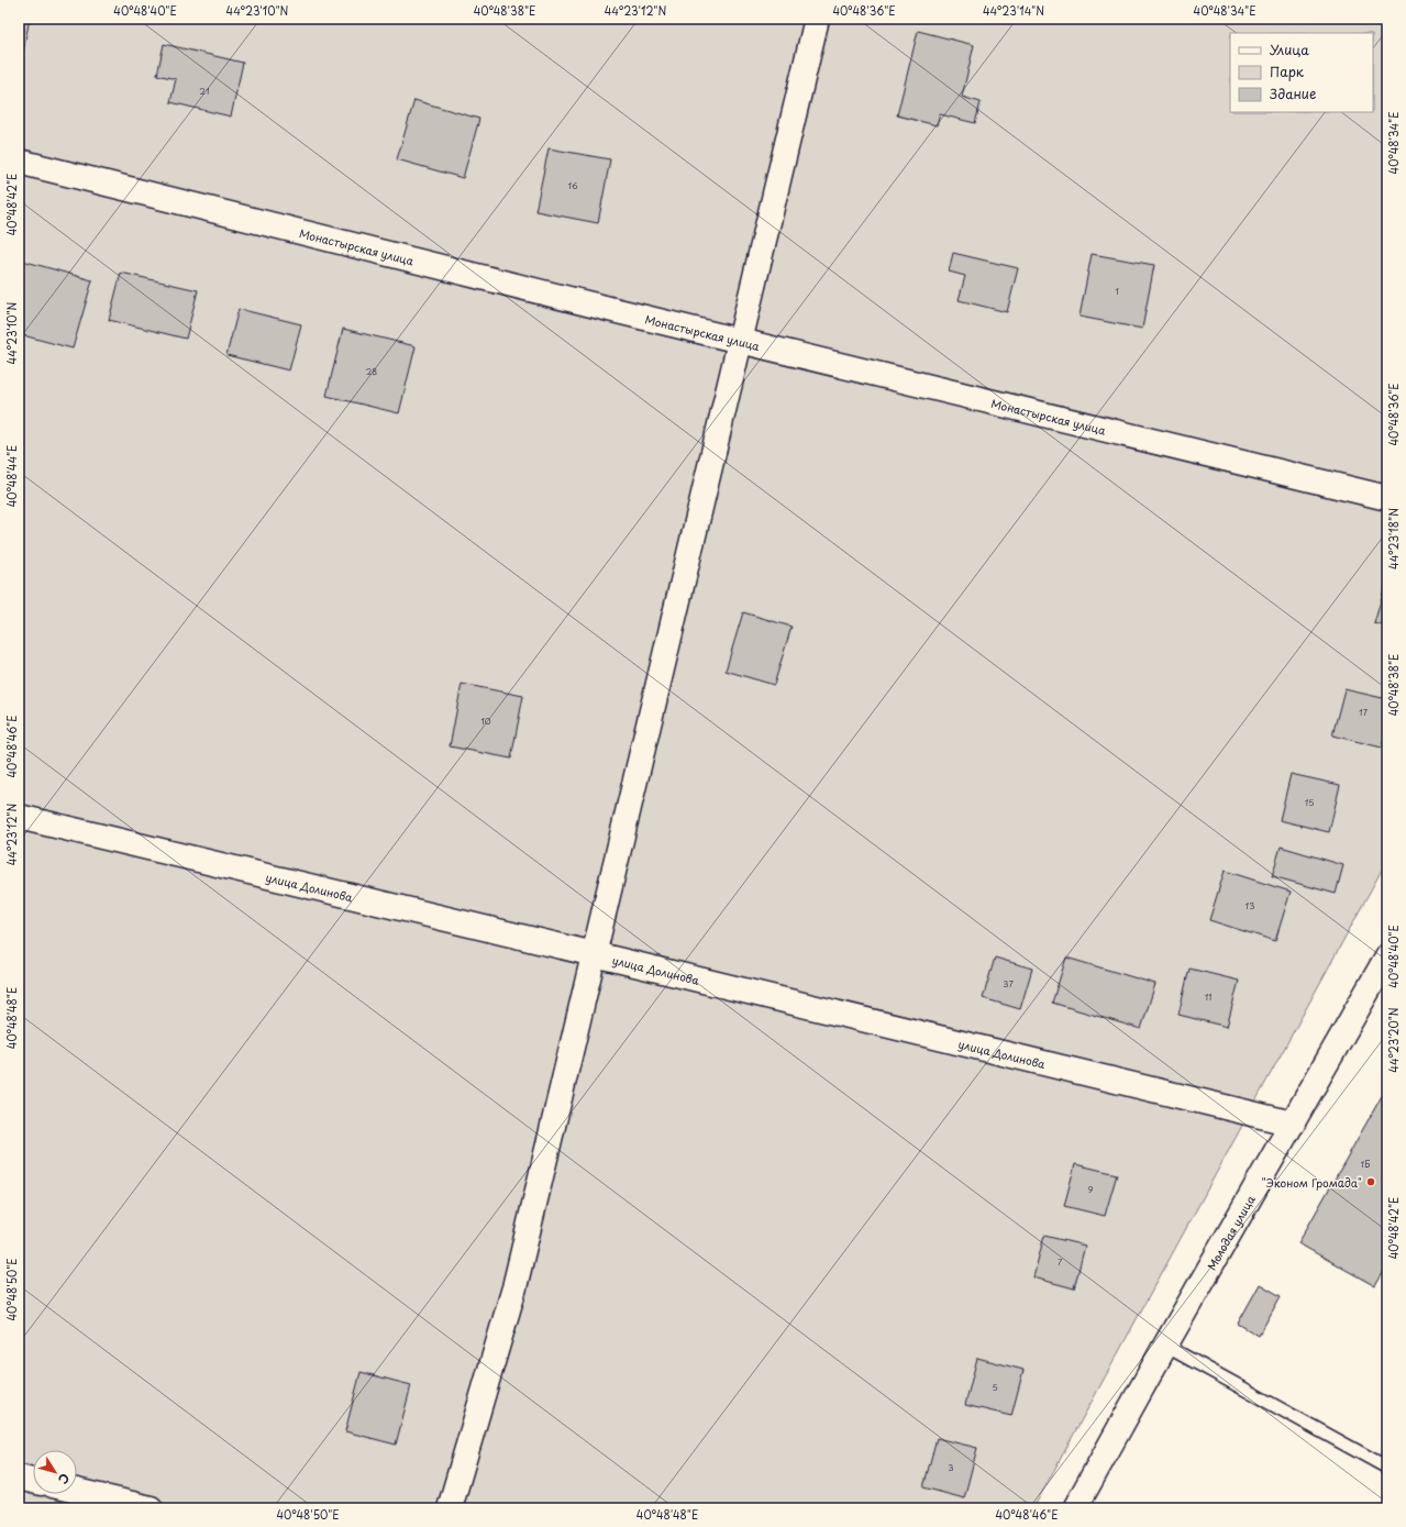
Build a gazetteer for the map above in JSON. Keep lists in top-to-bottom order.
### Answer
{
  "streets": {
    "street": ["Монастырская улица", "улица Долинова", "Молодая улица"]
  },
  "crossings": [
    ["улица Долинова", "Молодая улица"]
  ],
  "places": ["\"Эконом Громада\""],
  "house_numbers": [
    "21",
    "16",
    "1",
    "28",
    "17",
    "10",
    "15",
    "13",
    "37",
    "11",
    "1Б",
    "9",
    "7",
    "5",
    "3"
  ],
  "legend": ["Улица", "Парк", "Здание"],
  "north": "bottom right",
  "coordinates": [
    "40°48'40\"E",
    "44°23'10\"N",
    "40°48'38\"E",
    "44°23'12\"N",
    "40°48'36\"E",
    "44°23'14\"N",
    "40°48'34\"E",
    "40°48'42\"E",
    "40°48'44\"E",
    "44°23'18\"N",
    "40°48'46\"E",
    "40°48'48\"E",
    "44°23'20\"N",
    "40°48'50\"E"
  ]
}
